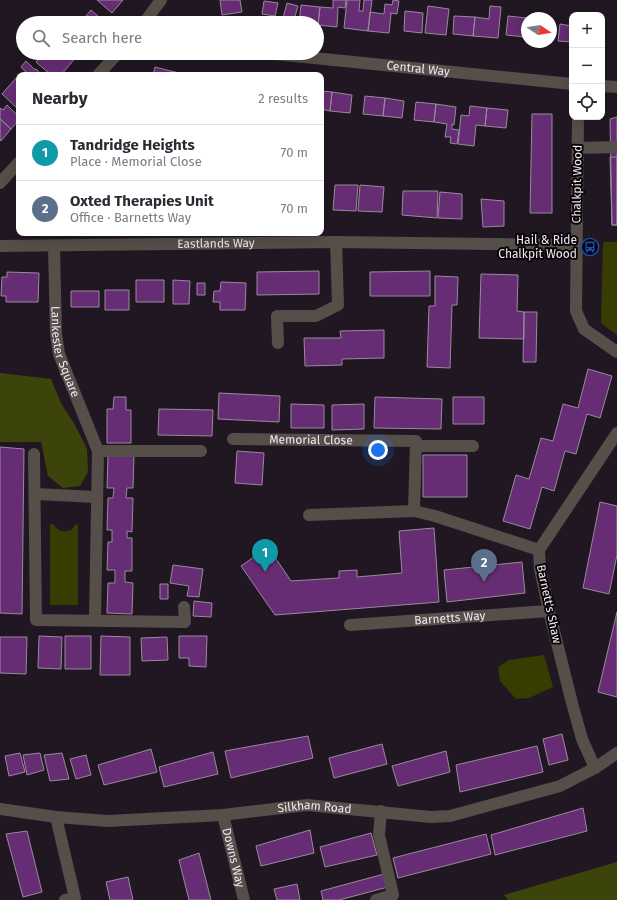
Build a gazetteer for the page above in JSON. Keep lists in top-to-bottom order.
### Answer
{
  "streets": {
    "street": [
      "Central Way",
      "Chalkpit Wood",
      "Eastlands Way",
      "Lankester Square",
      "Memorial Close",
      "Barnett's Shaw",
      "Barnetts Way",
      "Silkham Road",
      "Downs Way"
    ]
  },
  "crossings": [
    ["Chalkpit Wood", "Eastlands Way"],
    ["Eastlands Way", "Lankester Square"],
    ["Barnett's Shaw", "Barnetts Way"],
    ["Barnett's Shaw", "Silkham Road"],
    ["Silkham Road", "Downs Way"]
  ],
  "places": {
    "bus stop": ["Hail & Ride Chalkpit Wood"]
  },
  "north": "right",
  "page": {
    "map_buttons": ["+", "−"],
    "search": "Search here",
    "heading": ["Nearby", "2 results"],
    "list": [
      {
        "mark": "1",
        "name": "Tandridge Heights",
        "note": "Place · Memorial Close",
        "value": "70 m"
      },
      {
        "mark": "2",
        "name": "Oxted Therapies Unit",
        "note": "Office · Barnetts Way",
        "value": "70 m"
      }
    ],
    "pins": ["1", "2"]
  }
}
